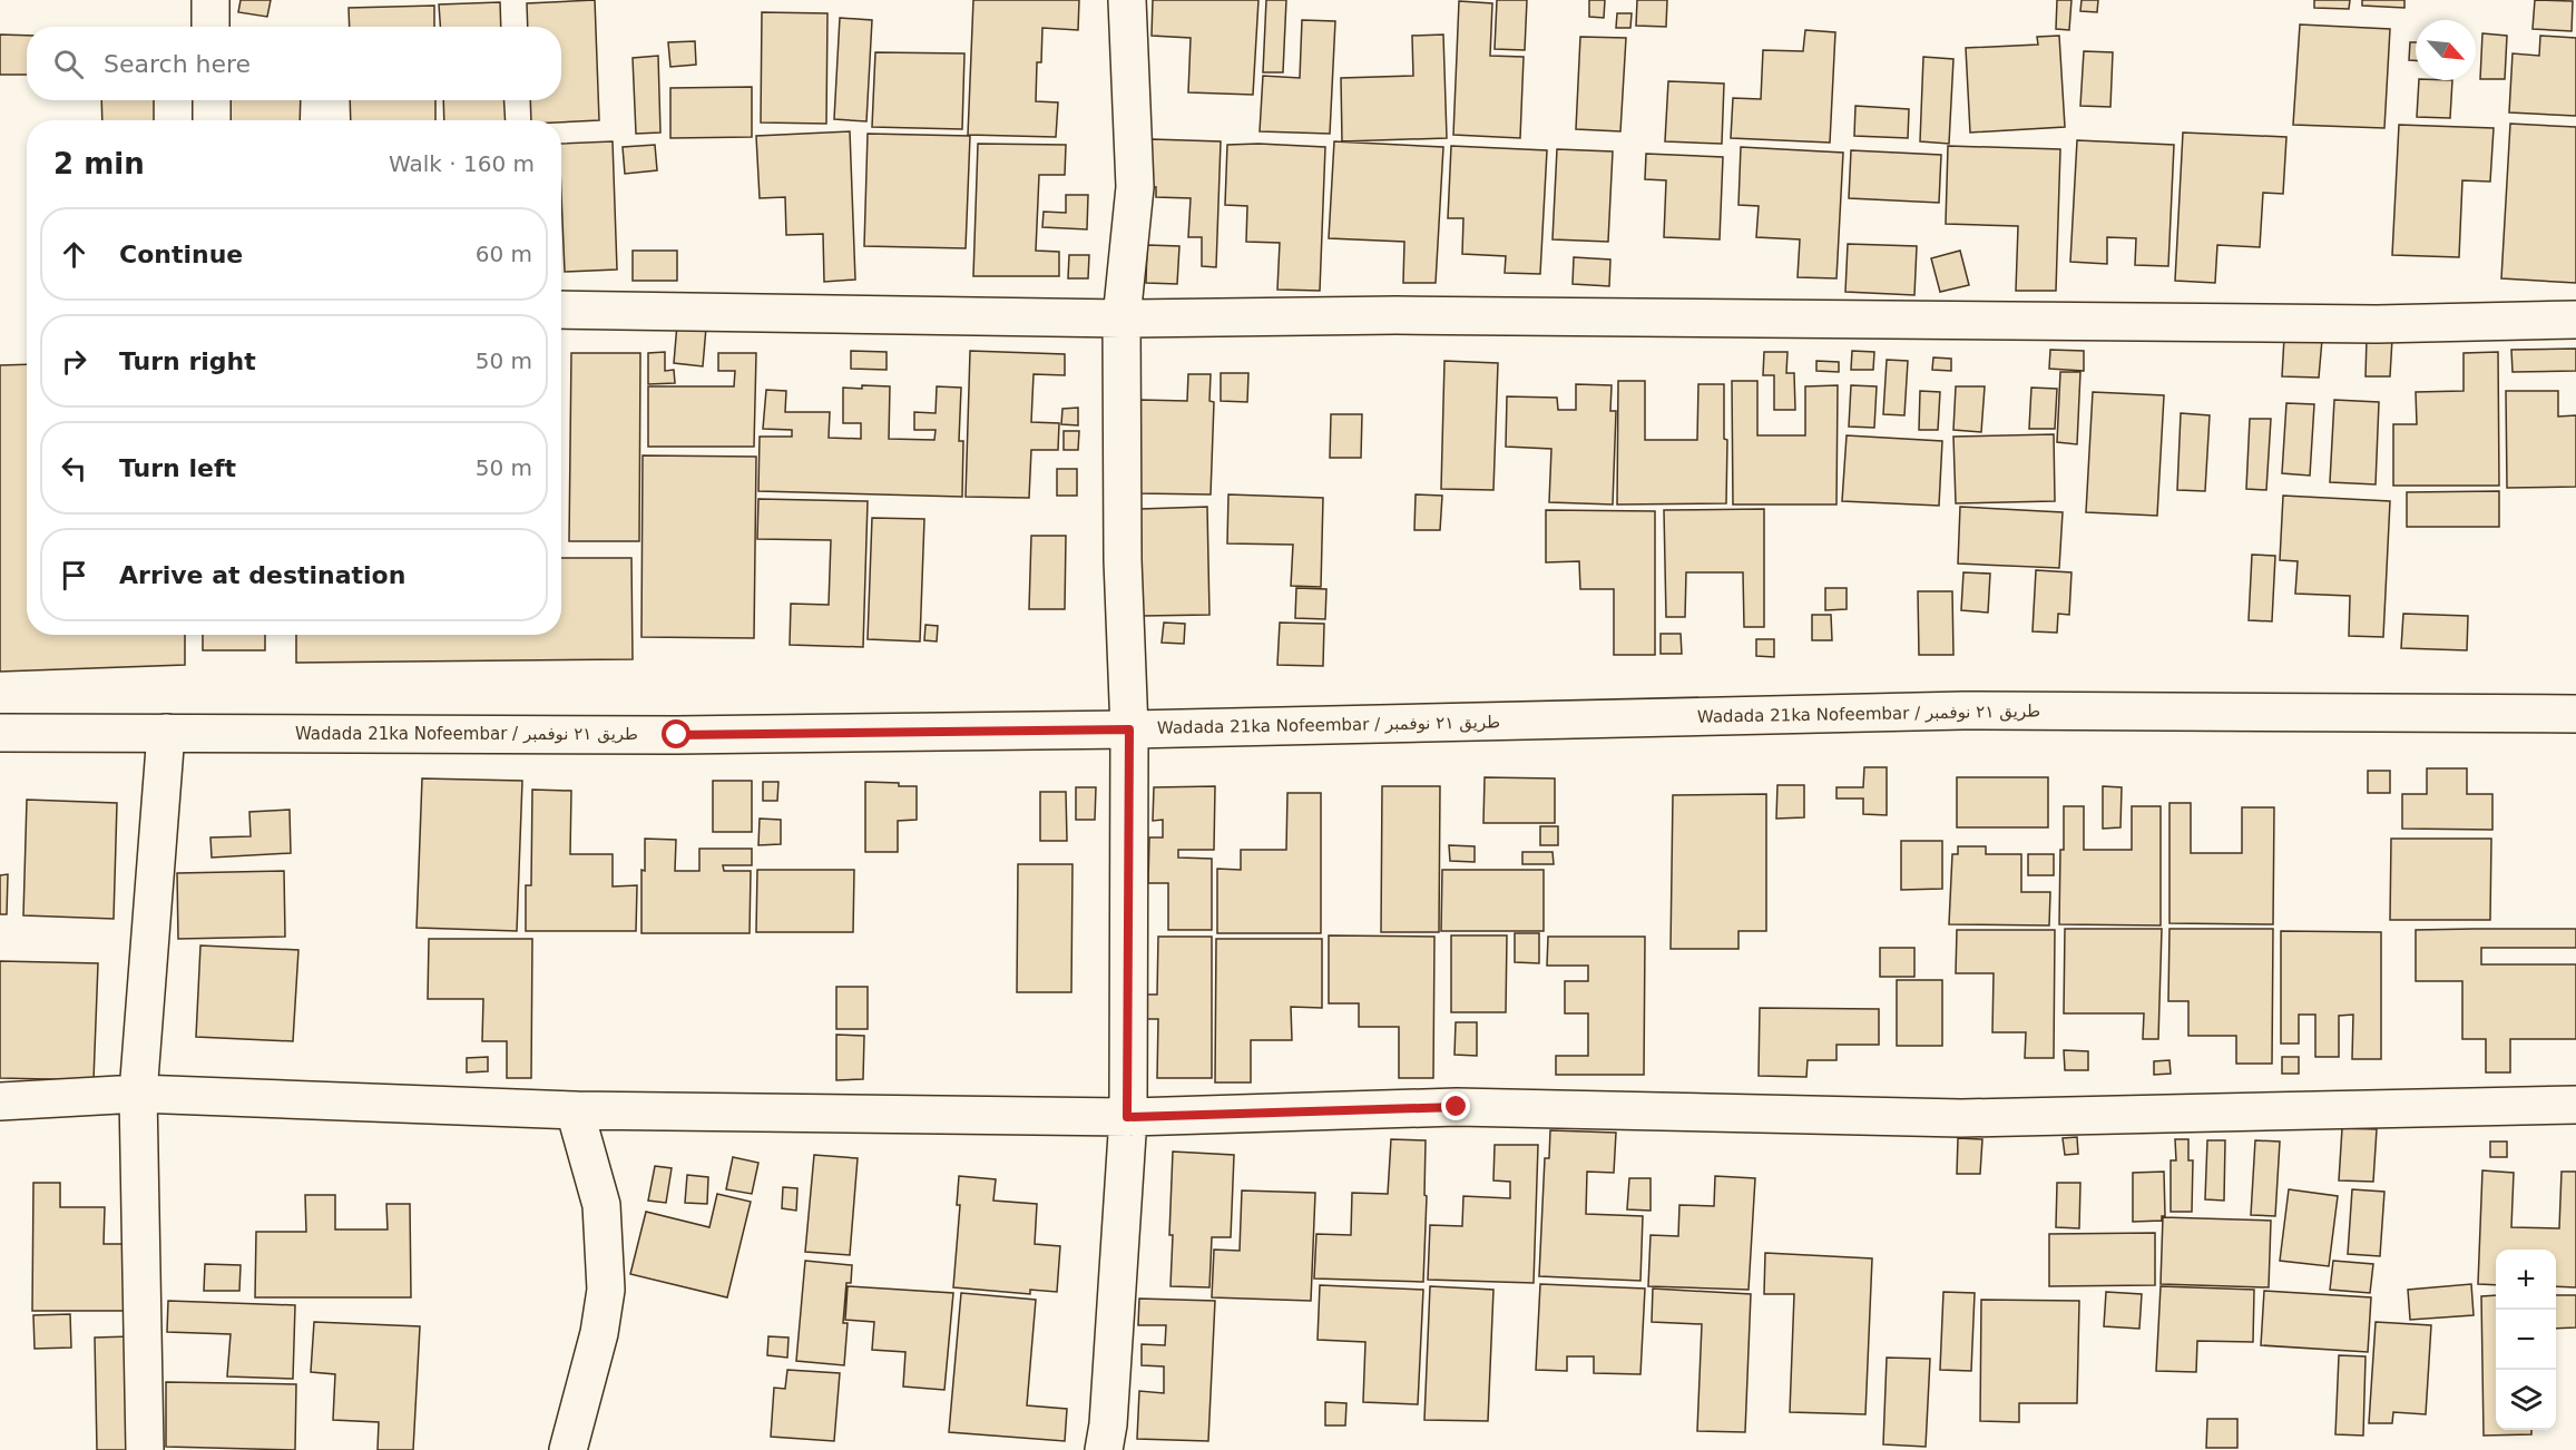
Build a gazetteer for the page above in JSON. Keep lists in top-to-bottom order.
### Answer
{
  "streets": {
    "street": ["Wadada 21ka Nofeembar / طريق ٢١ نوفمبر"]
  },
  "north": "bottom right",
  "page": {
    "search": "Search here",
    "heading": ["2 min", "Walk · 160 m"],
    "list": [
      ["Continue", "60 m"],
      ["Turn right", "50 m"],
      ["Turn left", "50 m"],
      "Arrive at destination"
    ],
    "map_buttons": ["+", "−"]
  }
}
